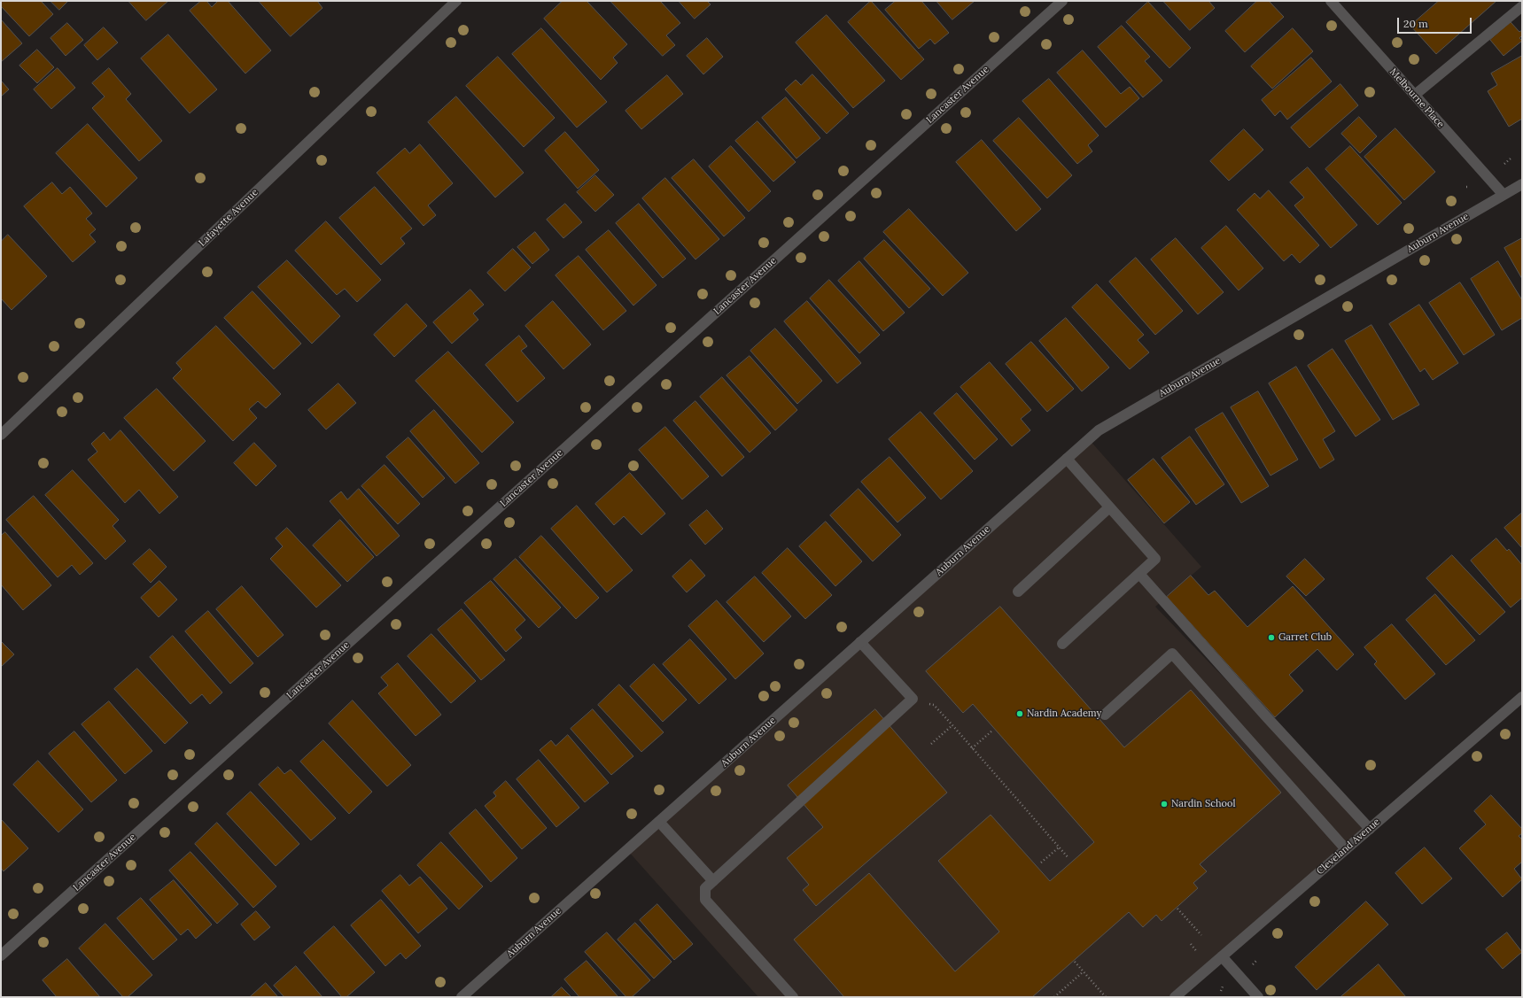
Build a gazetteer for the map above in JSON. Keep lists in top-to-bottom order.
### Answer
{
  "streets": {
    "street": [
      "Lancaster Avenue",
      "Melbourne Place",
      "Lafayette Avenue",
      "Auburn Avenue",
      "Cleveland Avenue"
    ]
  },
  "crossings": [
    ["Melbourne Place", "Auburn Avenue"]
  ],
  "places": ["Garret Club", "Nardin Academy", "Nardin School"],
  "scale_bar": "20 m"
}
